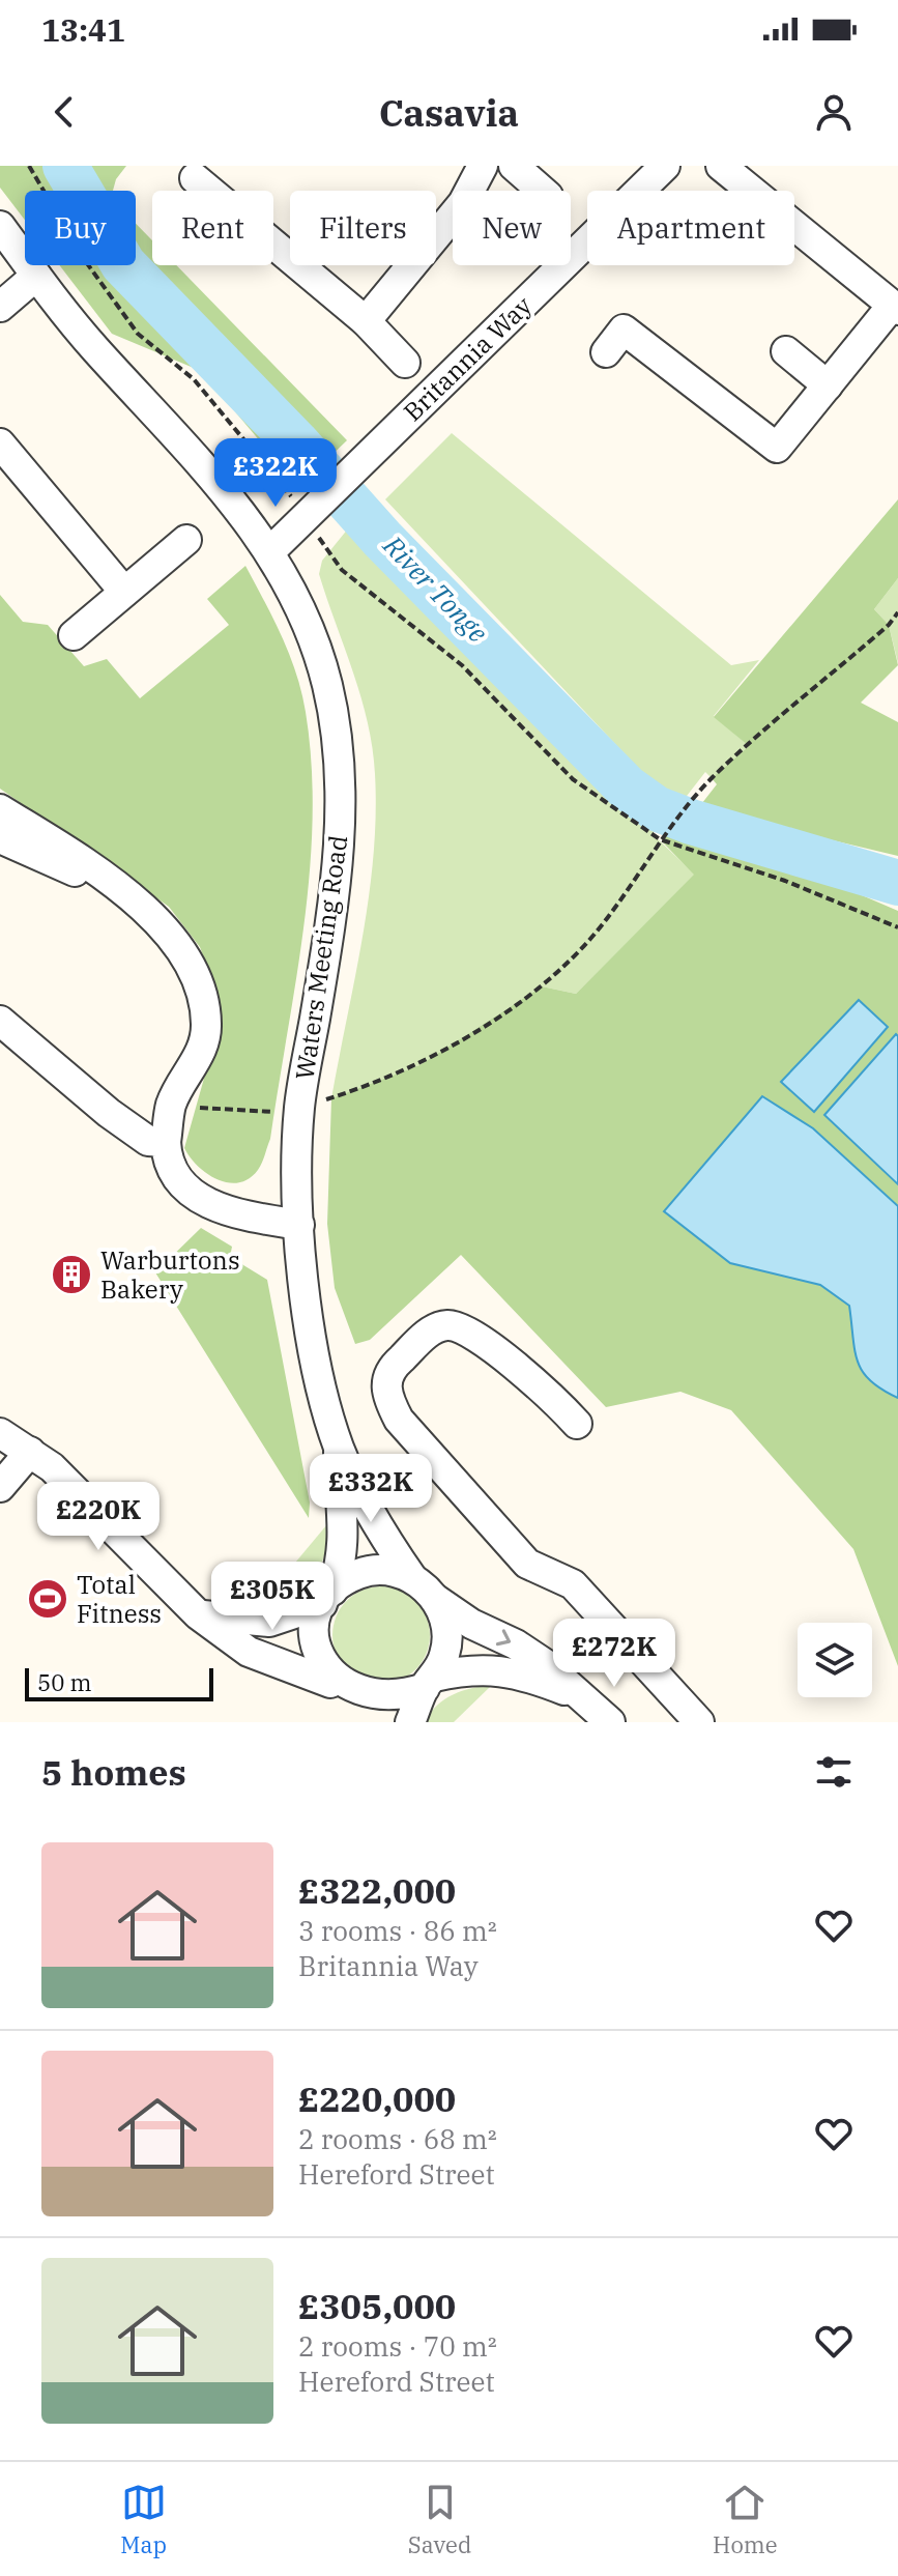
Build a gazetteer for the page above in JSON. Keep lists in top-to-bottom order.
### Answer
{
  "streets": {
    "street": ["Britannia Way", "Waters Meeting Road"]
  },
  "crossings": [
    ["Britannia Way", "Waters Meeting Road"]
  ],
  "water": ["River Tonge"],
  "places": {
    "building": ["Warburtons Bakery"],
    "sports": ["Total Fitness"]
  },
  "scale_bar": "50 m",
  "page": {
    "status": "13:41",
    "header": "Casavia",
    "chip": [
      "Buy",
      "Rent",
      "Filters",
      "New",
      "Apartment"
    ],
    "price": [
      "£322K",
      "£332K",
      "£220K",
      "£305K",
      "£272K"
    ],
    "scale": "50 m",
    "heading": "5 homes",
    "list": [
      {
        "name": "£322,000",
        "note": "3 rooms · 86 m² · Britannia Way"
      },
      {
        "name": "£220,000",
        "note": "2 rooms · 68 m² · Hereford Street"
      },
      {
        "name": "£305,000",
        "note": "2 rooms · 70 m² · Hereford Street"
      }
    ],
    "tabs": ["Map", "Saved", "Home"]
  }
}
